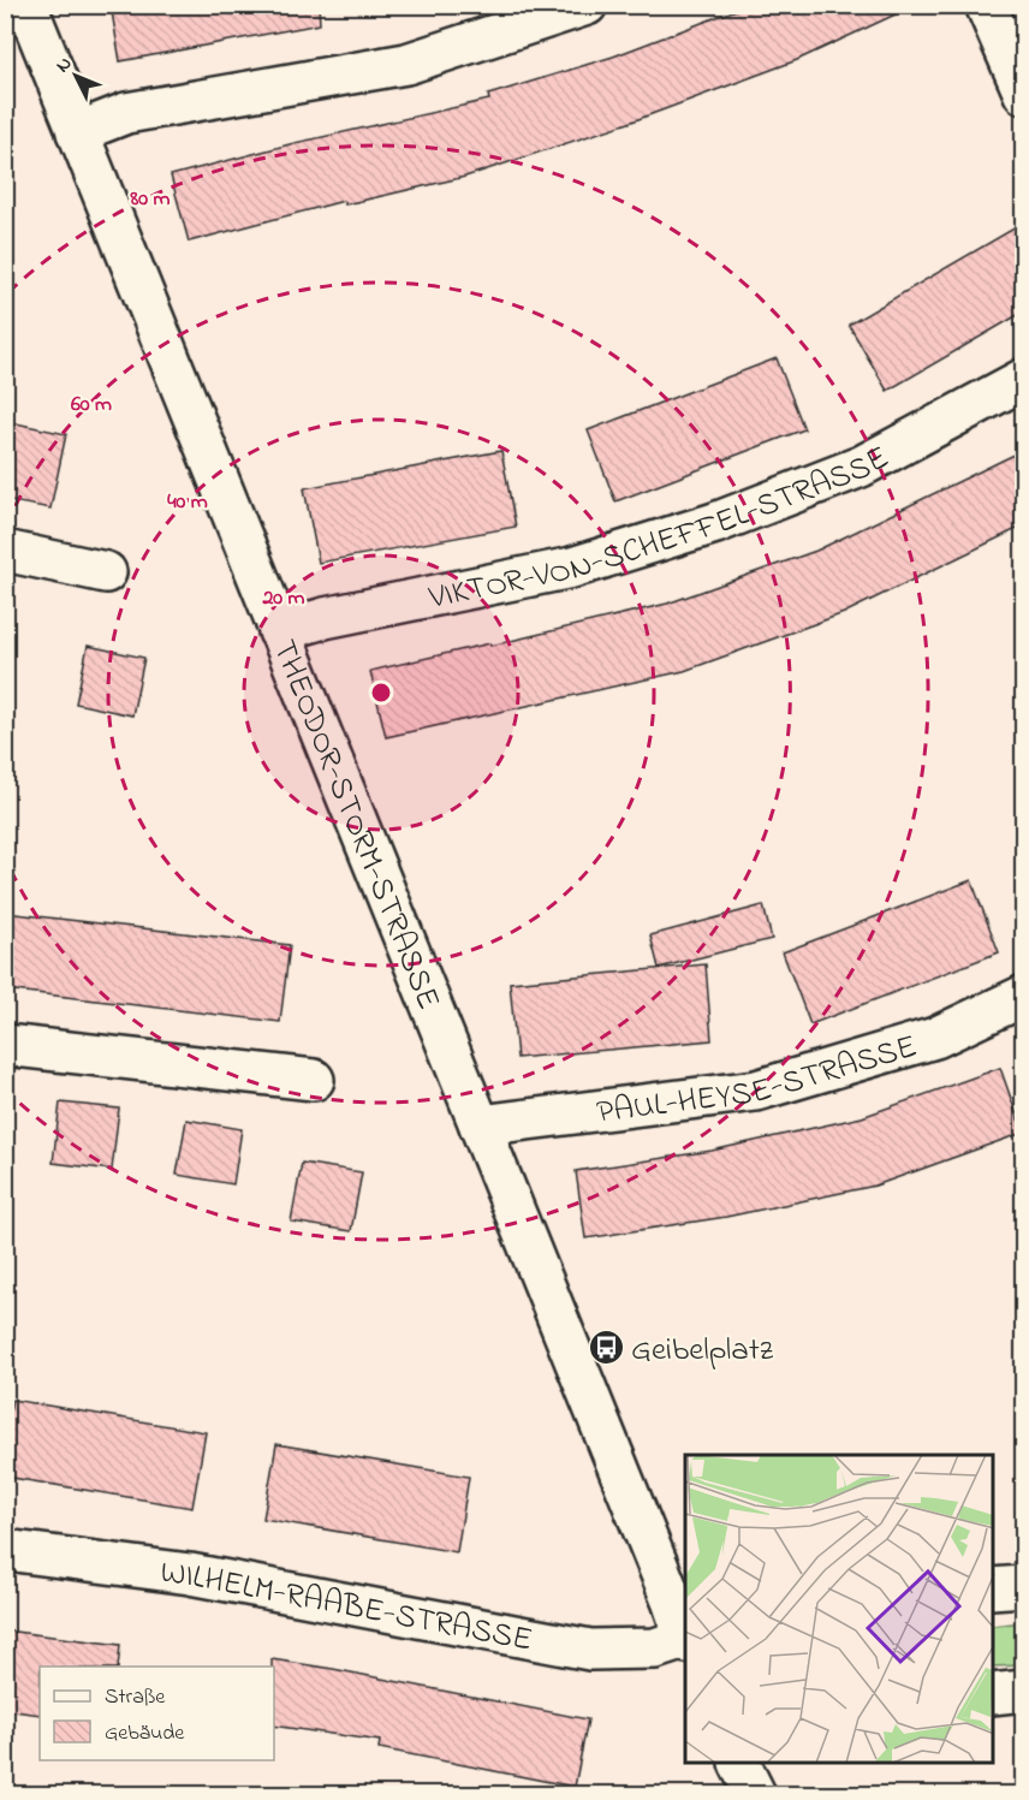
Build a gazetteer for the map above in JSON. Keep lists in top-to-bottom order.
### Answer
{
  "streets": {
    "street": [
      "VIKTOR-VON-SCHEFFEL-STRASSE",
      "THEODOR-STORM-STRASSE",
      "PAUL-HEYSE-STRASSE",
      "WILHELM-RAABE-STRASSE"
    ]
  },
  "crossings": [
    ["VIKTOR-VON-SCHEFFEL-STRASSE", "THEODOR-STORM-STRASSE"],
    ["THEODOR-STORM-STRASSE", "PAUL-HEYSE-STRASSE"],
    ["THEODOR-STORM-STRASSE", "WILHELM-RAABE-STRASSE"]
  ],
  "places": {
    "bus stop": ["Geibelplatz"]
  },
  "legend": ["Straße", "Gebäude"],
  "north": "top left",
  "rings": [
    "80 m",
    "60 m",
    "40 m",
    "20 m"
  ]
}
